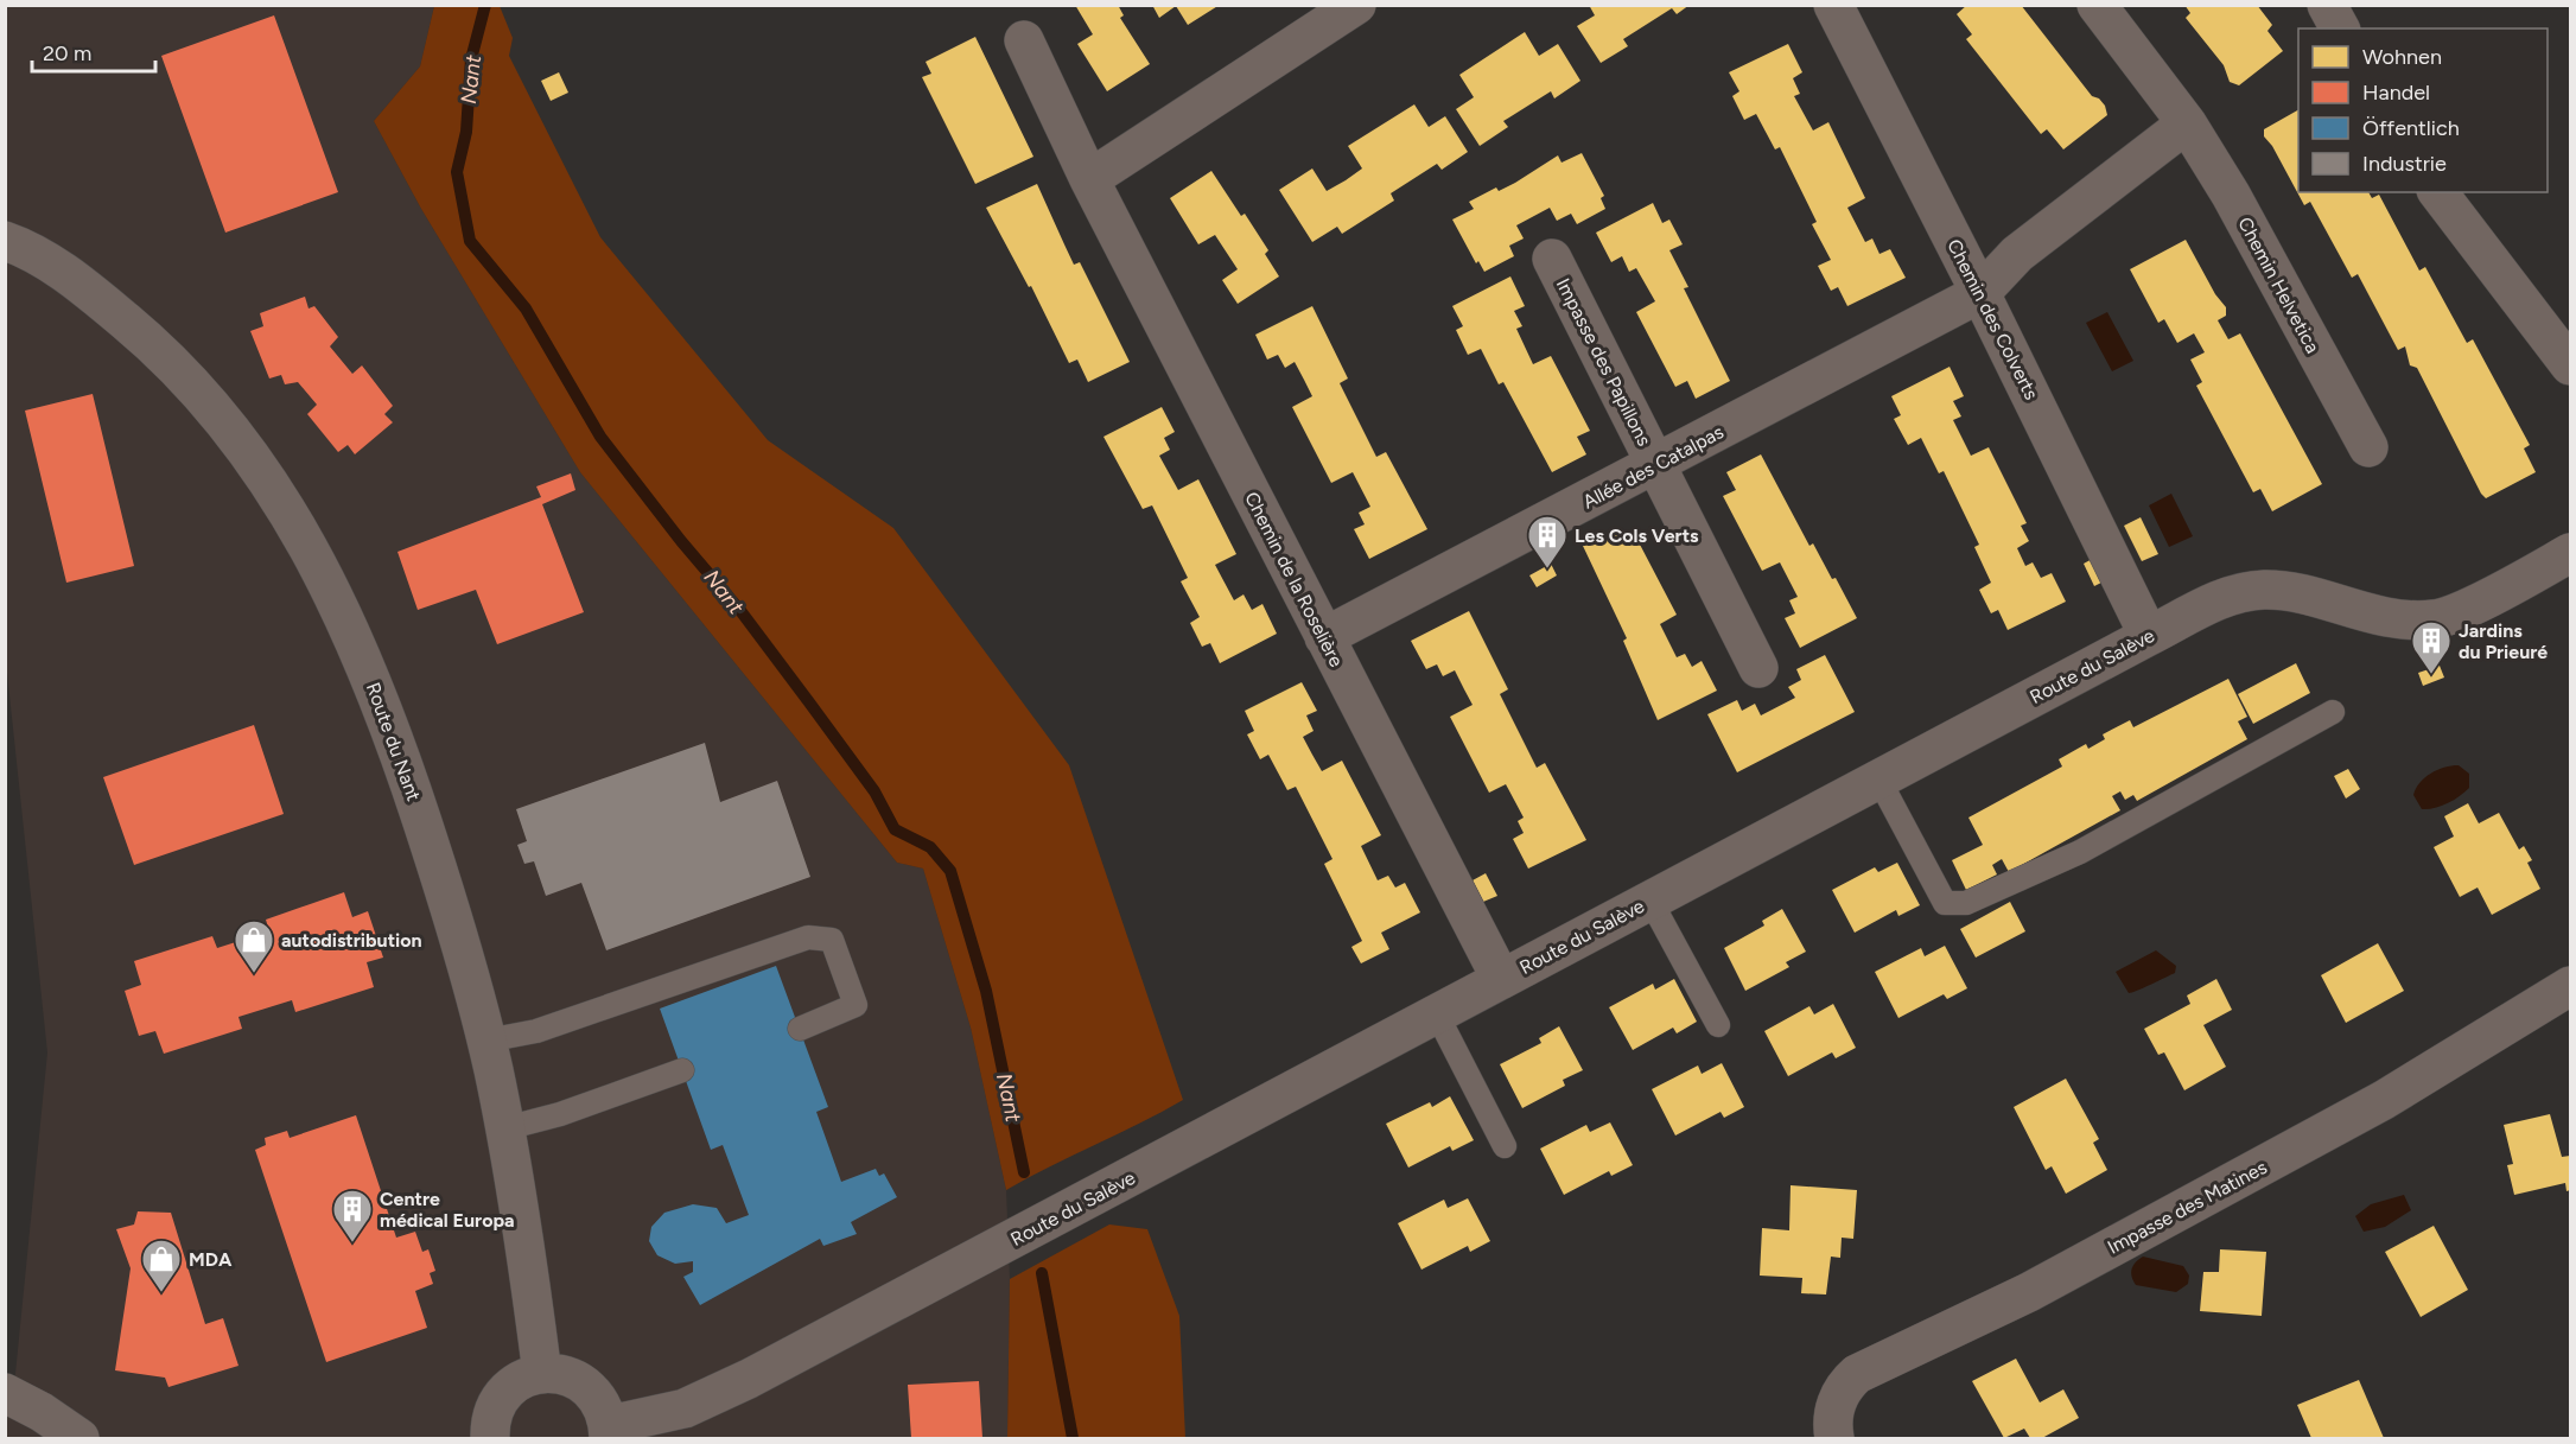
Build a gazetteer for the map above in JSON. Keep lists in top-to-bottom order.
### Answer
{
  "streets": {
    "street": [
      "Chemin Helvetica",
      "Chemin des Colverts",
      "Impasse des Papillons",
      "Allée des Catalpas",
      "Chemin de la Roselière",
      "Route du Salève",
      "Route du Nant",
      "Impasse des Matines"
    ]
  },
  "crossings": [
    ["Chemin des Colverts", "Allée des Catalpas"],
    ["Chemin des Colverts", "Route du Salève"],
    ["Impasse des Papillons", "Allée des Catalpas"],
    ["Allée des Catalpas", "Chemin de la Roselière"],
    ["Chemin de la Roselière", "Route du Salève"]
  ],
  "water": ["Nant"],
  "places": {
    "building": ["Les Cols Verts", "Jardins du Prieuré", "Centre médical Europa"],
    "shop": ["autodistribution", "MDA"]
  },
  "legend": [
    "Wohnen",
    "Handel",
    "Öffentlich",
    "Industrie"
  ],
  "scale_bar": "20 m"
}
